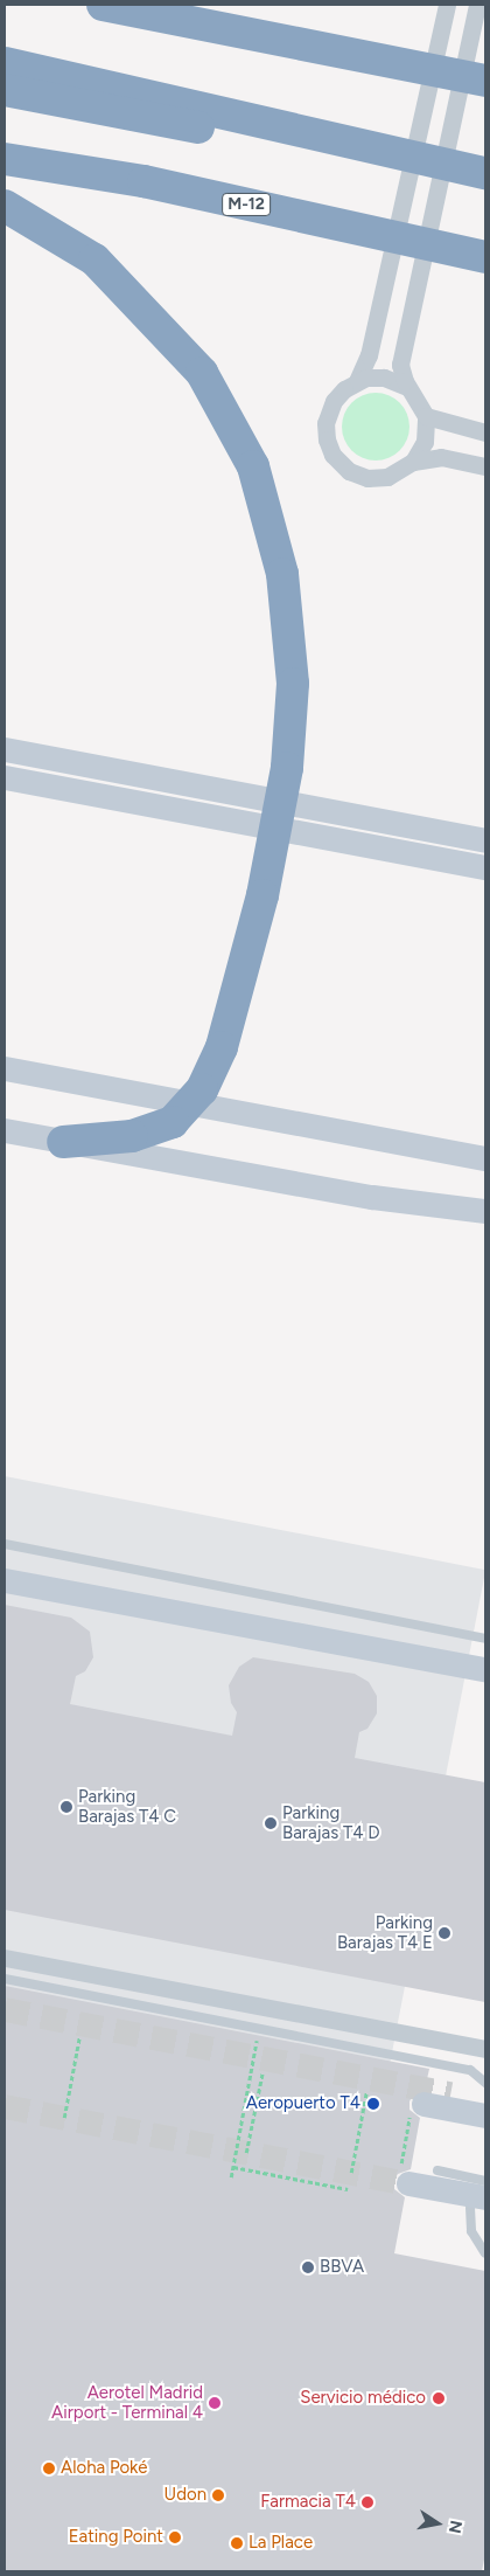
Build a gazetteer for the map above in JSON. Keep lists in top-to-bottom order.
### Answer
{
  "streets": {
    "highway": ["M-12"]
  },
  "places": [
    "Parking Barajas T4 C",
    "Parking Barajas T4 D",
    "Parking Barajas T4 E",
    "Aeropuerto T4",
    "BBVA",
    "Servicio médico",
    "Aerotel Madrid Airport - Terminal 4",
    "Aloha Poké",
    "Udon",
    "Farmacia T4",
    "Eating Point",
    "La Place"
  ],
  "north": "right"
}
